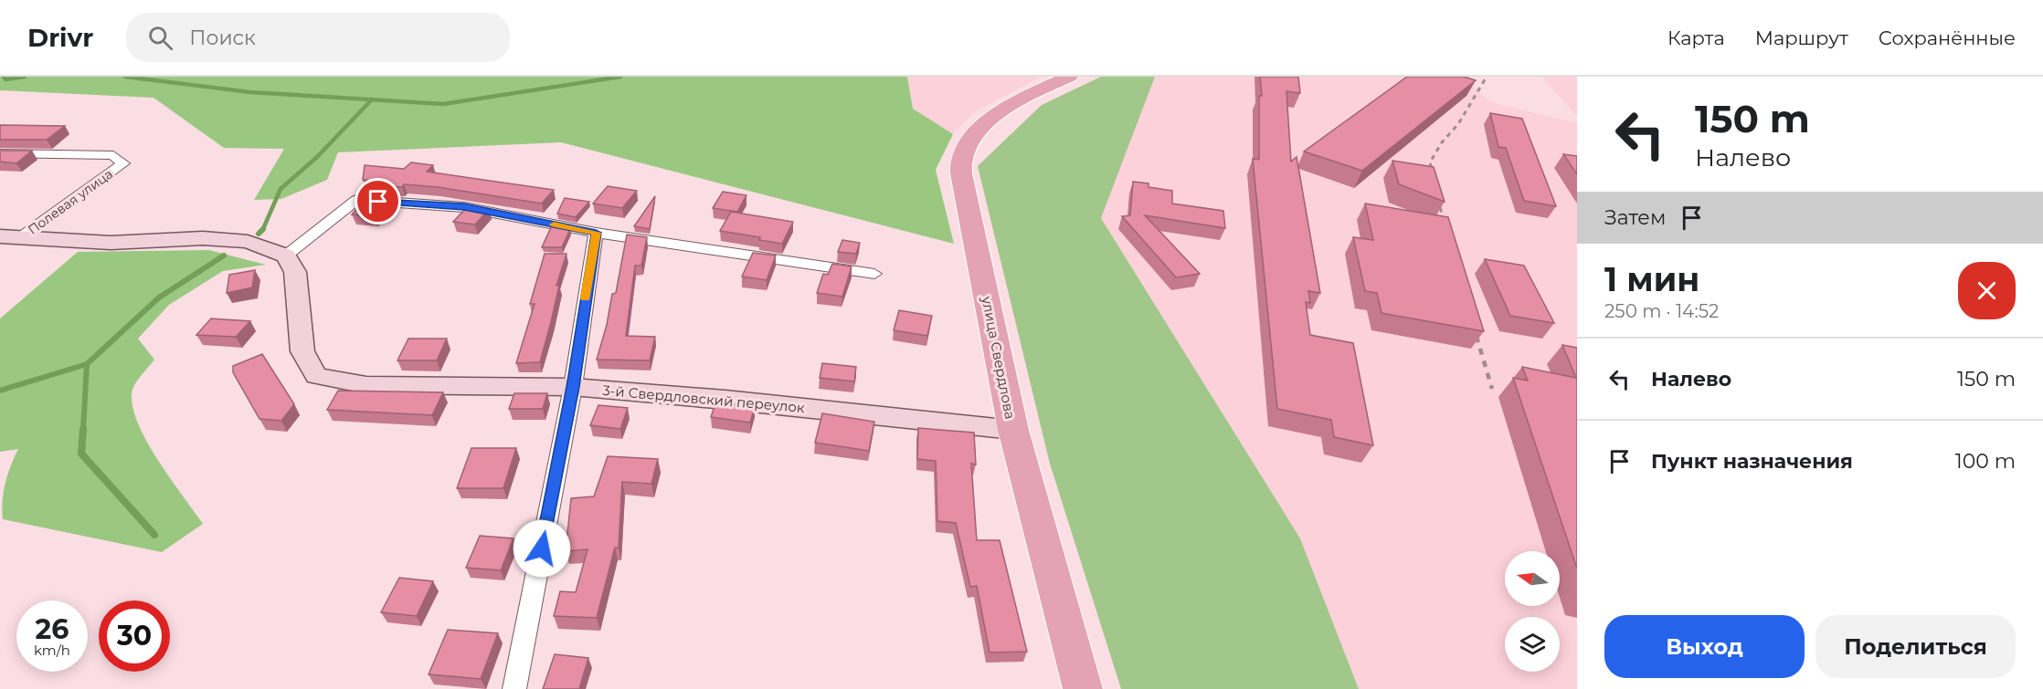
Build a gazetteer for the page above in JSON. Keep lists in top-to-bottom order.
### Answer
{
  "streets": {
    "main road": ["улица Свердлова", "3-й Свердловский переулок"],
    "street": ["Полевая улица"]
  },
  "crossings": [
    ["улица Свердлова", "3-й Свердловский переулок"]
  ],
  "north": "left",
  "page": {
    "header": "Drivr",
    "search": "Поиск",
    "nav": ["Карта", "Маршрут", "Сохранённые"],
    "turn": ["150 m", "Налево"],
    "then": "Затем",
    "heading": ["1 мин", "250 m · 14:52"],
    "list": [
      {
        "name": "Налево",
        "value": "150 m"
      },
      {
        "name": "Пункт назначения",
        "value": "100 m"
      }
    ],
    "speed": "26 km/h",
    "limit": "30",
    "buttons": ["Выход", "Поделиться"]
  }
}
